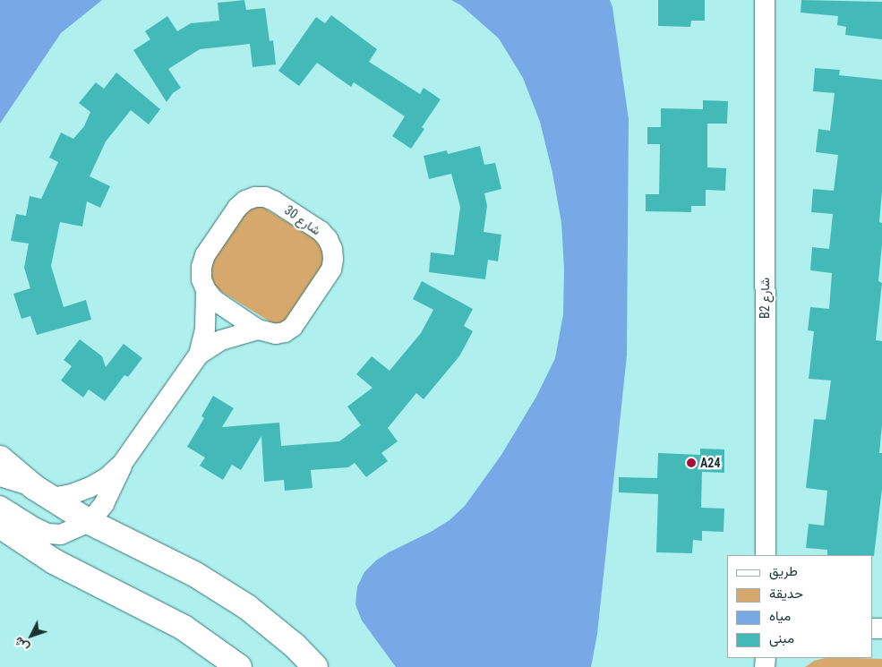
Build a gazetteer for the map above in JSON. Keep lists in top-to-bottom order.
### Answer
{
  "streets": {
    "street": ["شارع 30", "B2 شارع"]
  },
  "places": ["A24"],
  "legend": [
    "طريق",
    "حديقة",
    "مياه",
    "مبنى"
  ],
  "north": "bottom left"
}
